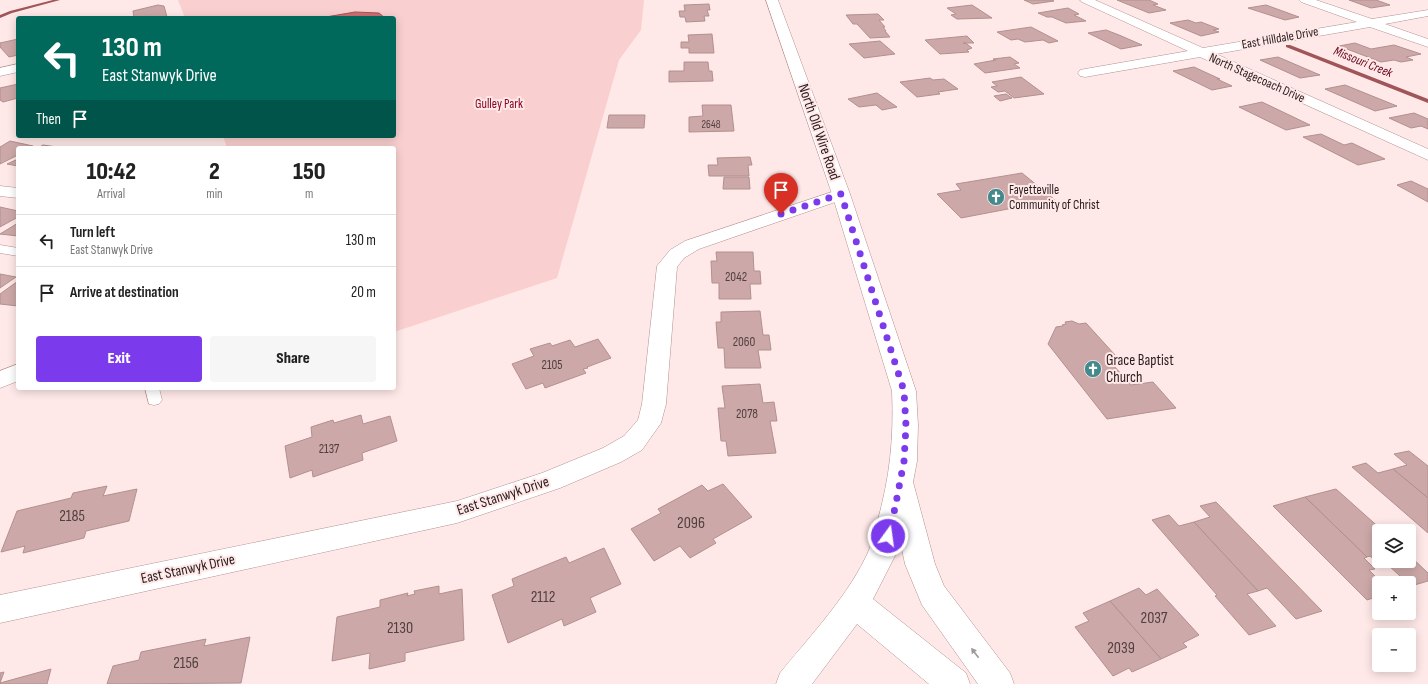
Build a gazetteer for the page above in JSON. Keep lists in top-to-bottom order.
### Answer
{
  "streets": {
    "street": [
      "East Hilldale Drive",
      "North Stagecoach Drive",
      "North Old Wire Road",
      "East Stanwyk Drive"
    ]
  },
  "crossings": [
    ["East Hilldale Drive", "North Stagecoach Drive"],
    ["North Old Wire Road", "East Stanwyk Drive"]
  ],
  "water": ["Missouri Creek"],
  "parks": ["Gulley Park"],
  "places": {
    "church": ["Fayetteville Community of Christ", "Grace Baptist Church"]
  },
  "house_numbers": [
    "2648",
    "2042",
    "2060",
    "2105",
    "2078",
    "2137",
    "2185",
    "2096",
    "2112",
    "2037",
    "2130",
    "2039",
    "2156"
  ],
  "page": {
    "turn": ["130 m", "East Stanwyk Drive"],
    "then": "Then",
    "eta": [
      "10:42",
      "Arrival",
      "2",
      "min",
      "150",
      "m"
    ],
    "list": [
      {
        "name": "Turn left",
        "note": "East Stanwyk Drive",
        "value": "130 m"
      },
      {
        "name": "Arrive at destination",
        "value": "20 m"
      }
    ],
    "buttons": ["Exit", "Share"],
    "map_buttons": ["+", "−"]
  }
}
